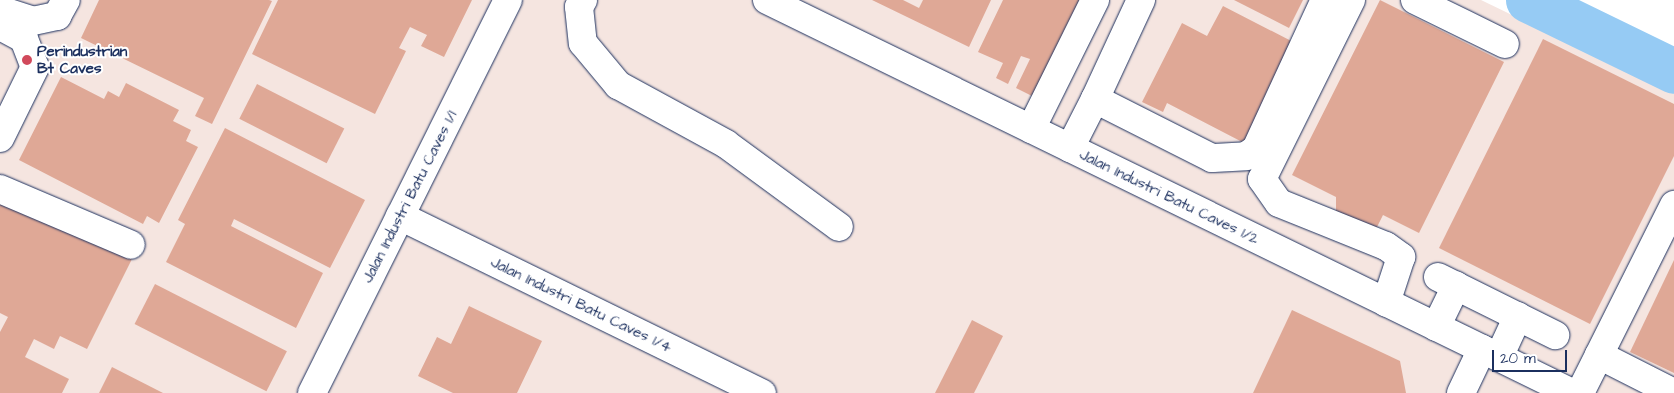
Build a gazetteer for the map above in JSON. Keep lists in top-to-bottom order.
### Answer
{
  "streets": {
    "street": ["Jalan Industri Batu Caves 1/1", "Jalan Industri Batu Caves 1/2", "Jalan Industri Batu Caves 1/4"]
  },
  "crossings": [
    ["Jalan Industri Batu Caves 1/1", "Jalan Industri Batu Caves 1/4"]
  ],
  "places": ["Perindustrian Bt Caves"],
  "scale_bar": "20 m"
}
